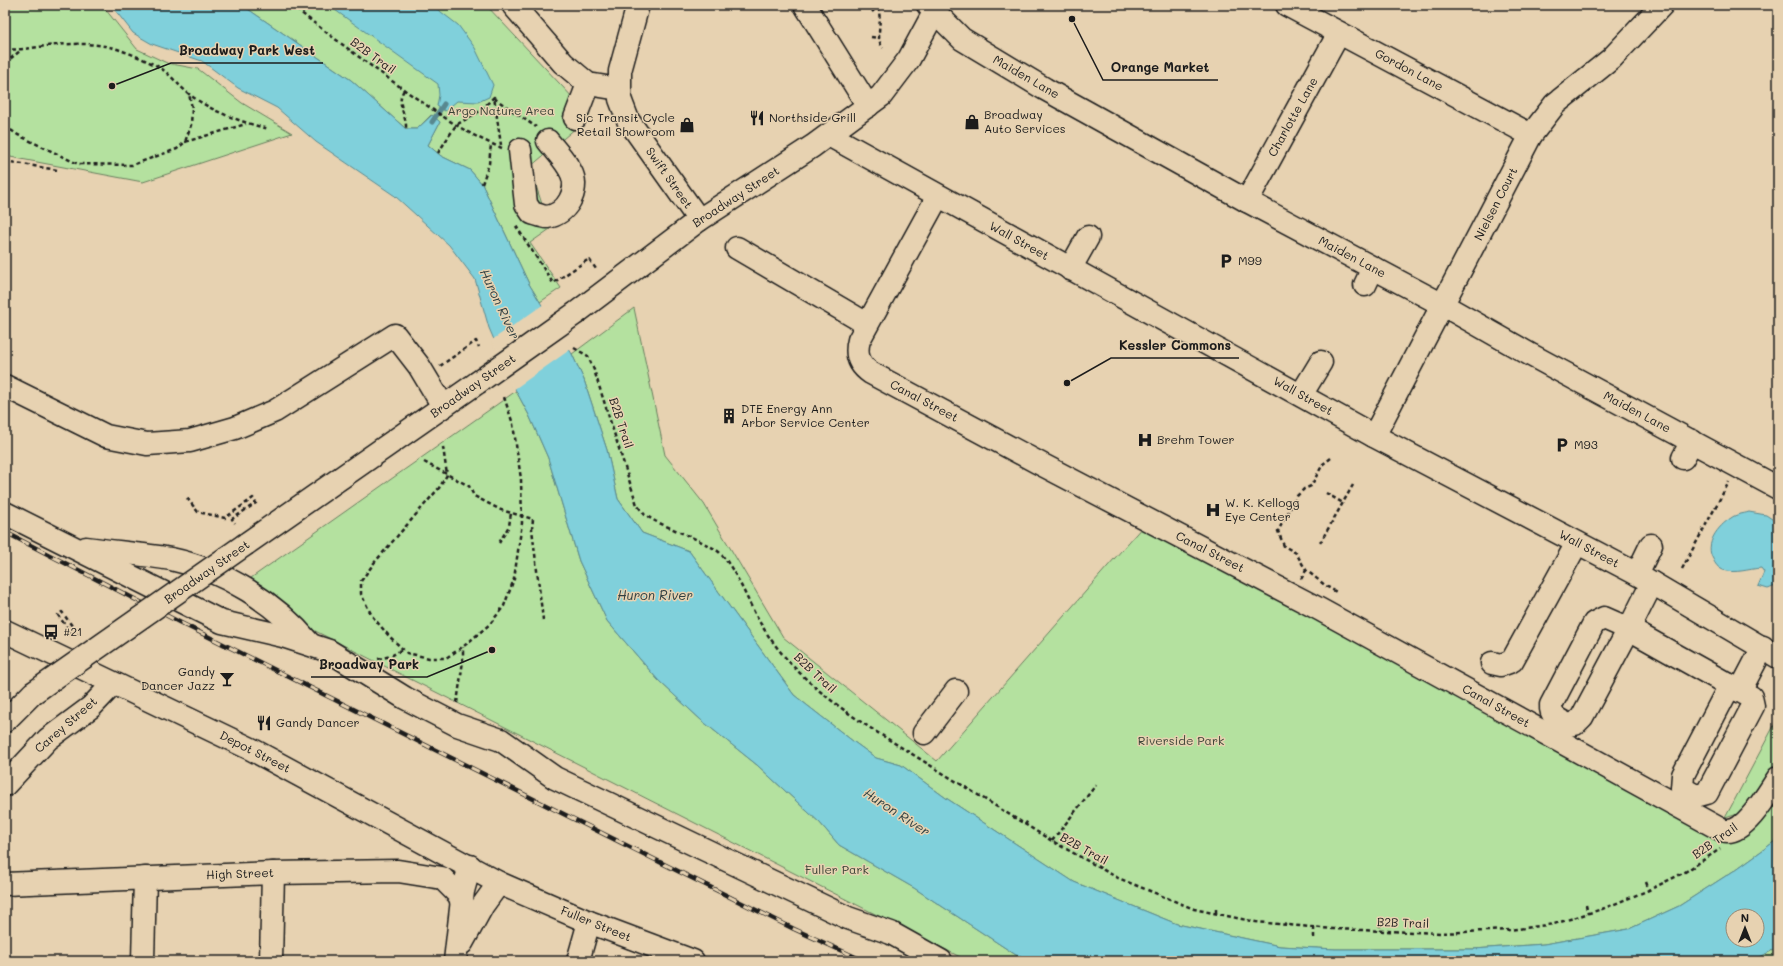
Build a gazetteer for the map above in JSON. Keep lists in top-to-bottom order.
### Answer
{
  "streets": {
    "street": [
      "Gordon Lane",
      "Maiden Lane",
      "Charlotte Lane",
      "Swift Street",
      "Broadway Street",
      "Nielsen Court",
      "Wall Street",
      "Canal Street",
      "Carey Street",
      "Depot Street",
      "High Street",
      "Fuller Street"
    ],
    "path": ["B2B Trail"]
  },
  "crossings": [
    ["B2B Trail", "Canal Street"],
    ["Gordon Lane", "Charlotte Lane"],
    ["Gordon Lane", "Nielsen Court"],
    ["Maiden Lane", "Charlotte Lane"],
    ["Maiden Lane", "Broadway Street"],
    ["Maiden Lane", "Nielsen Court"],
    ["Swift Street", "Broadway Street"],
    ["Broadway Street", "Wall Street"],
    ["Nielsen Court", "Wall Street"],
    ["Wall Street", "Canal Street"],
    ["Carey Street", "Depot Street"],
    ["Depot Street", "Fuller Street"]
  ],
  "water": ["Huron River"],
  "parks": ["Argo Nature Area", "Riverside Park", "Fuller Park"],
  "places": {
    "other": [
      "Orange Market",
      "Broadway Park West",
      "Kessler Commons",
      "Broadway Park"
    ],
    "restaurant": ["Northside Grill", "Gandy Dancer"],
    "shop": ["Broadway Auto Services", "Sic Transit Cycle Retail Showroom"],
    "parking": ["M99", "M93"],
    "building": ["DTE Energy Ann Arbor Service Center"],
    "hospital": ["Brehm Tower", "W. K. Kellogg Eye Center"],
    "bus stop": ["#21"],
    "bar": ["Gandy Dancer Jazz"]
  },
  "north": "top"
}
